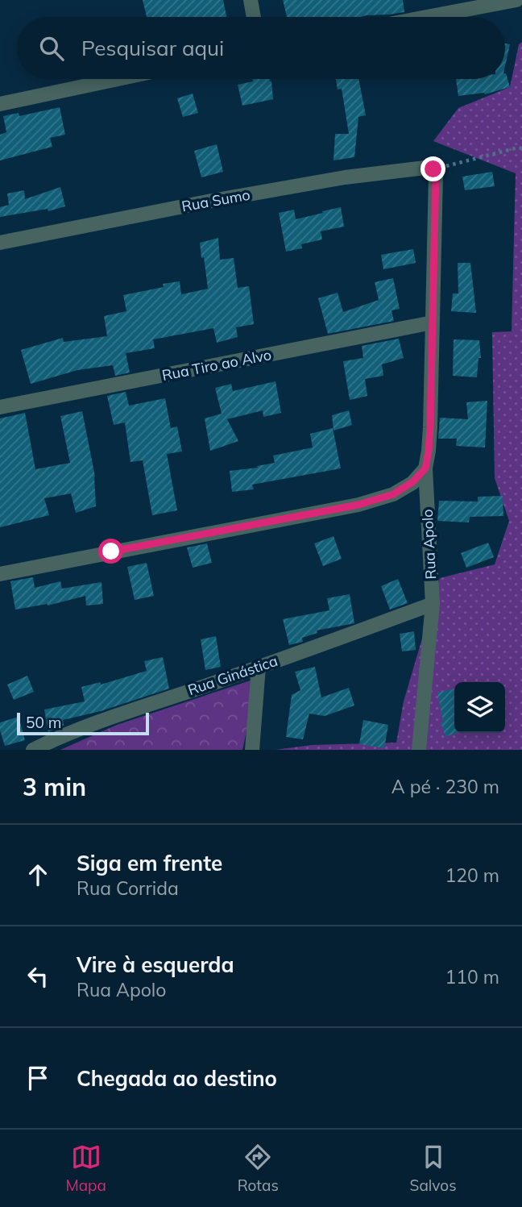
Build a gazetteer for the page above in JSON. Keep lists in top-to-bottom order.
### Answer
{
  "streets": {
    "street": [
      "Rua Sumo",
      "Rua Tiro ao Alvo",
      "Rua Apolo",
      "Rua Ginástica"
    ]
  },
  "crossings": [
    ["Rua Sumo", "Rua Apolo"],
    ["Rua Tiro ao Alvo", "Rua Apolo"],
    ["Rua Apolo", "Rua Ginástica"]
  ],
  "scale_bar": "50 m",
  "page": {
    "search": "Pesquisar aqui",
    "scale": "50 m",
    "heading": ["3 min", "A pé · 230 m"],
    "list": [
      ["Siga em frente", "Rua Corrida", "120 m"],
      ["Vire à esquerda", "Rua Apolo", "110 m"],
      "Chegada ao destino"
    ],
    "nav": ["Mapa", "Rotas", "Salvos"]
  }
}
